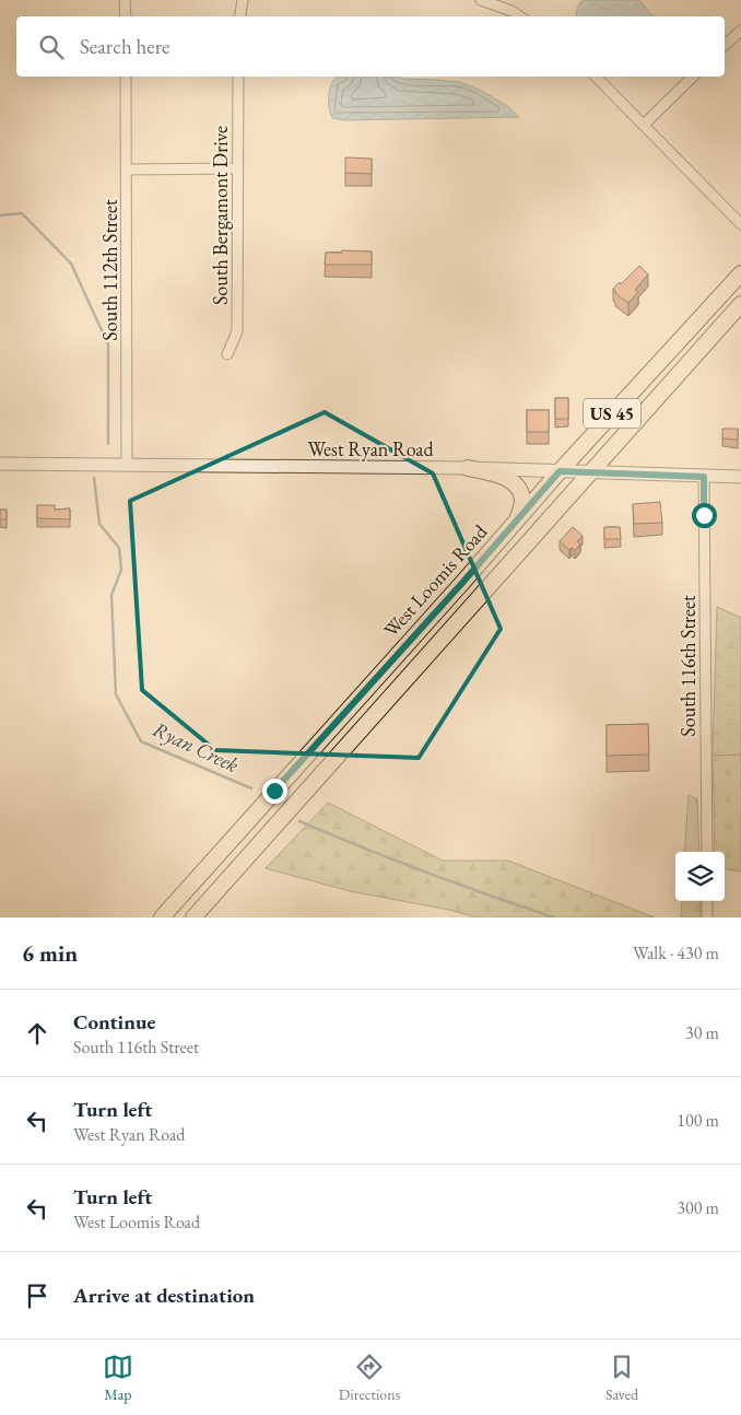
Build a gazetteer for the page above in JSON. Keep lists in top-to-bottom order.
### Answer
{
  "streets": {
    "main road": ["US 45", "West Loomis Road"],
    "street": [
      "South Bergamont Drive",
      "South 112th Street",
      "West Ryan Road",
      "South 116th Street"
    ]
  },
  "crossings": [
    ["South 112th Street", "West Ryan Road"],
    ["US 45", "West Ryan Road"],
    ["West Ryan Road", "West Loomis Road"],
    ["West Ryan Road", "South 116th Street"]
  ],
  "water": ["Ryan Creek"],
  "page": {
    "search": "Search here",
    "heading": ["6 min", "Walk · 430 m"],
    "list": [
      ["Continue", "South 116th Street", "30 m"],
      ["Turn left", "West Ryan Road", "100 m"],
      ["Turn left", "West Loomis Road", "300 m"],
      "Arrive at destination"
    ],
    "nav": ["Map", "Directions", "Saved"]
  }
}
